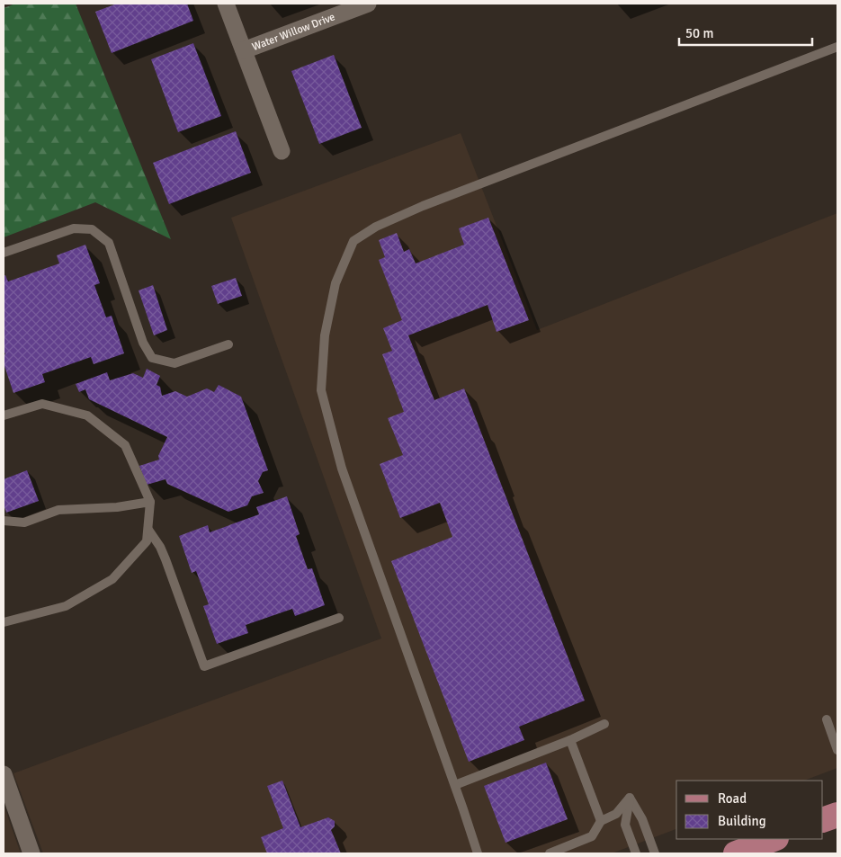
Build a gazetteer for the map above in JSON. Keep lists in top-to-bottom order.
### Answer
{
  "streets": {
    "street": ["Water Willow Drive"]
  },
  "legend": ["Road", "Building"],
  "scale_bar": "50 m"
}
